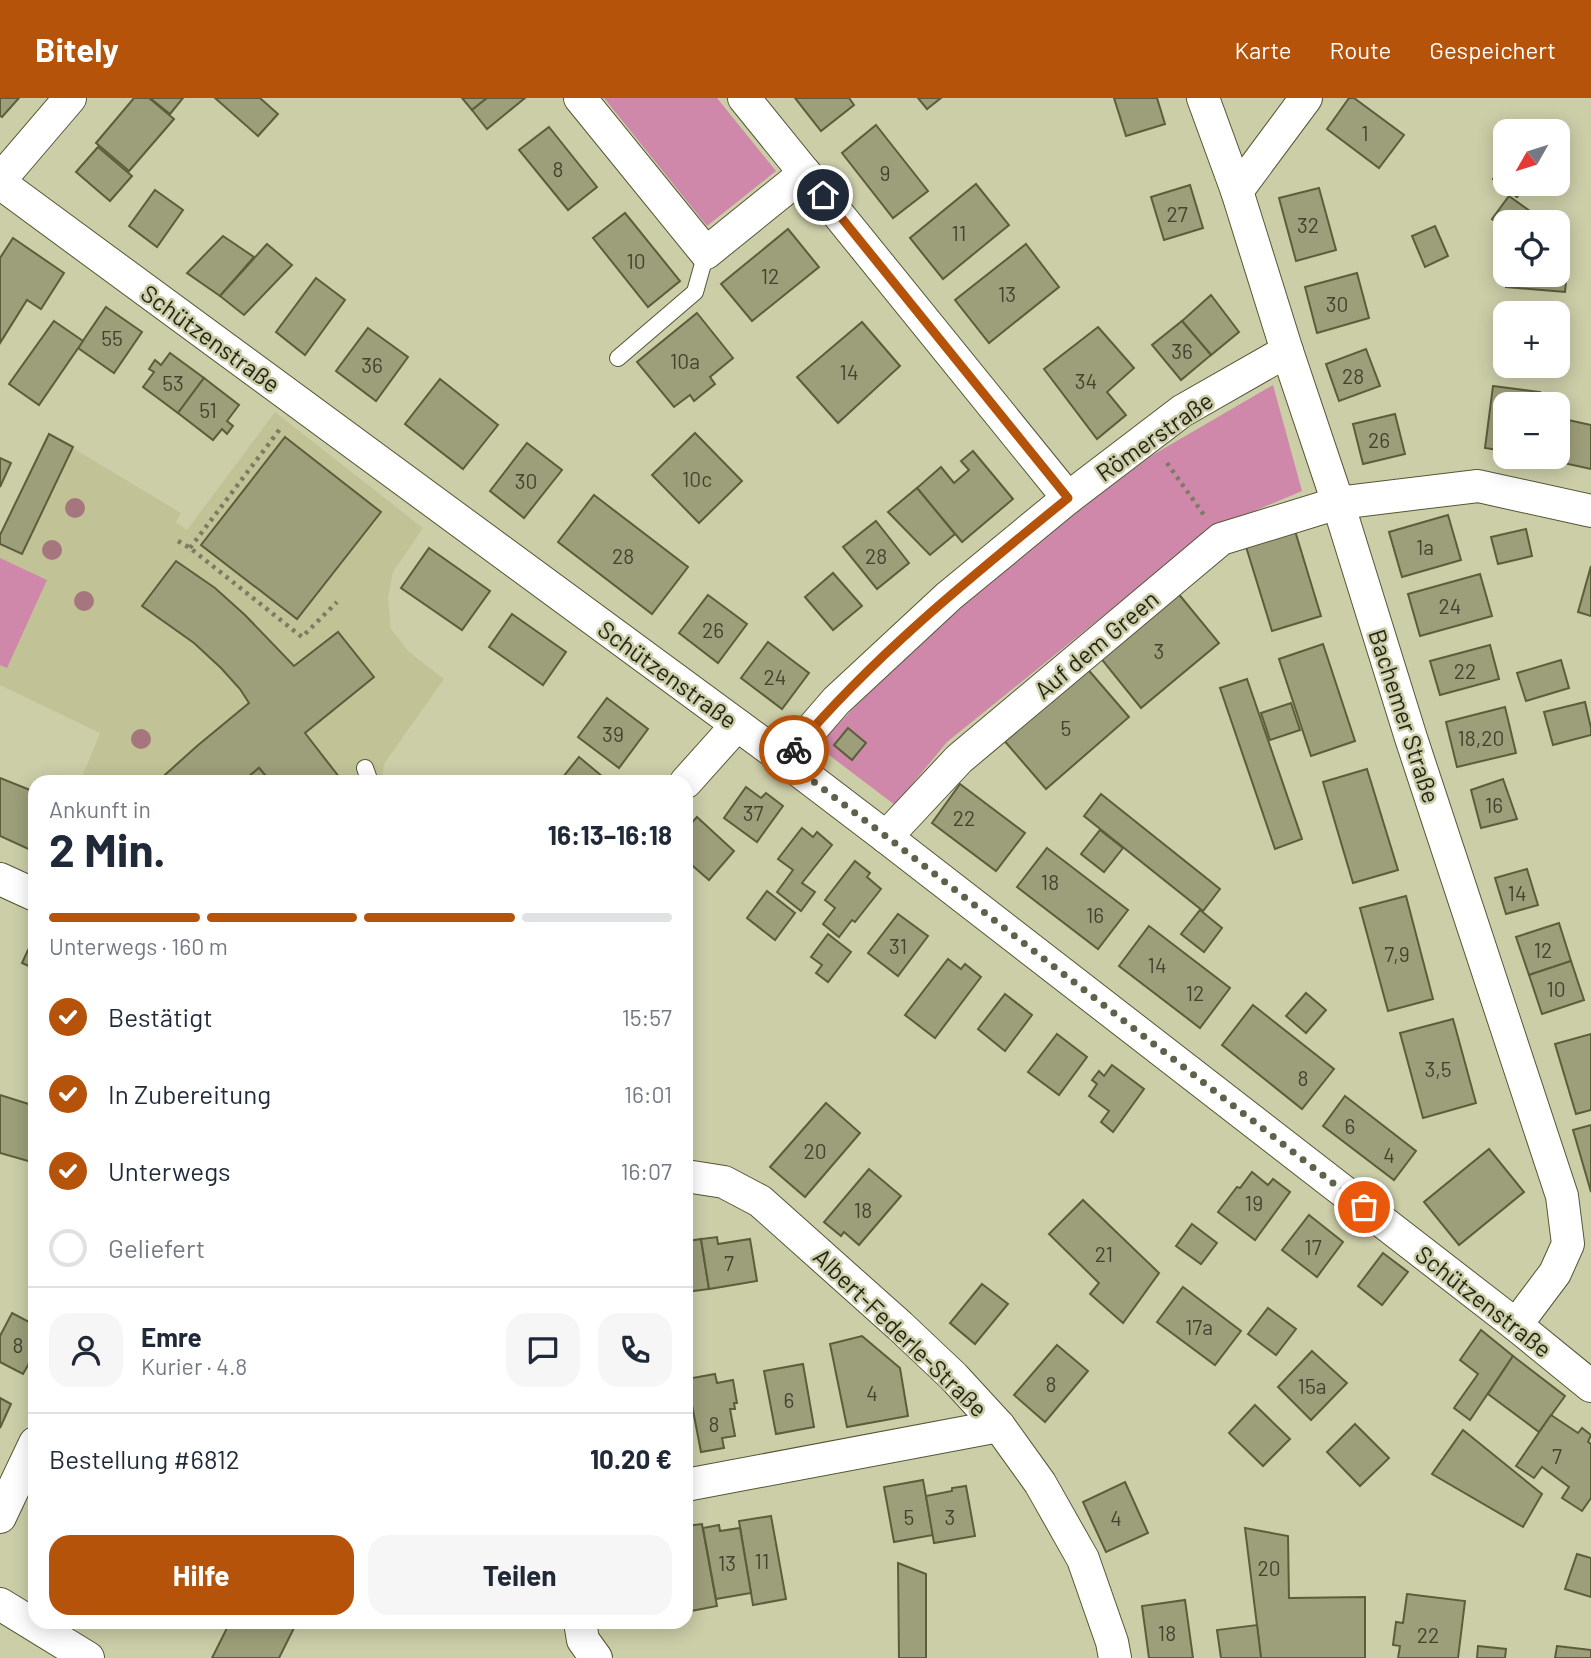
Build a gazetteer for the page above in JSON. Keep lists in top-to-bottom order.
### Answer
{
  "streets": {
    "street": [
      "Schützenstraße",
      "Römerstraße",
      "Auf dem Green",
      "Bachemer Straße",
      "Albert-Federle-Straße"
    ]
  },
  "crossings": [
    ["Schützenstraße", "Römerstraße"],
    ["Schützenstraße", "Auf dem Green"],
    ["Schützenstraße", "Bachemer Straße"],
    ["Römerstraße", "Bachemer Straße"],
    ["Auf dem Green", "Bachemer Straße"]
  ],
  "house_numbers": [
    "1",
    "8",
    "9",
    "27",
    "32",
    "11",
    "10",
    "12",
    "13",
    "30",
    "55",
    "36",
    "10a",
    "36",
    "14",
    "28",
    "34",
    "53",
    "51",
    "26",
    "10c",
    "30",
    "1a",
    "28",
    "28",
    "24",
    "26",
    "3",
    "22",
    "24",
    "5",
    "39",
    "18,20",
    "16",
    "37",
    "22",
    "18",
    "14",
    "16",
    "31",
    "12",
    "7,9",
    "14",
    "10",
    "12",
    "3,5",
    "8",
    "6",
    "20",
    "4",
    "19",
    "18",
    "17",
    "21",
    "7",
    "17a",
    "8",
    "8",
    "15a",
    "4",
    "6",
    "8",
    "7",
    "5",
    "3",
    "4",
    "11",
    "13",
    "20",
    "18",
    "22"
  ],
  "north": "bottom left",
  "page": {
    "header": "Bitely",
    "nav": ["Karte", "Route", "Gespeichert"],
    "map_buttons": ["+", "−"],
    "heading": ["2 Min.", "Ankunft in", "16:13–16:18"],
    "panel": [
      "Emre",
      "Kurier · 4.8",
      "Bestellung #6812",
      "10.20 €"
    ],
    "bar": "Unterwegs · 160 m",
    "list": [
      ["Bestätigt", "15:57"],
      ["In Zubereitung", "16:01"],
      ["Unterwegs", "16:07"],
      "Geliefert"
    ],
    "buttons": ["Hilfe", "Teilen"]
  }
}
